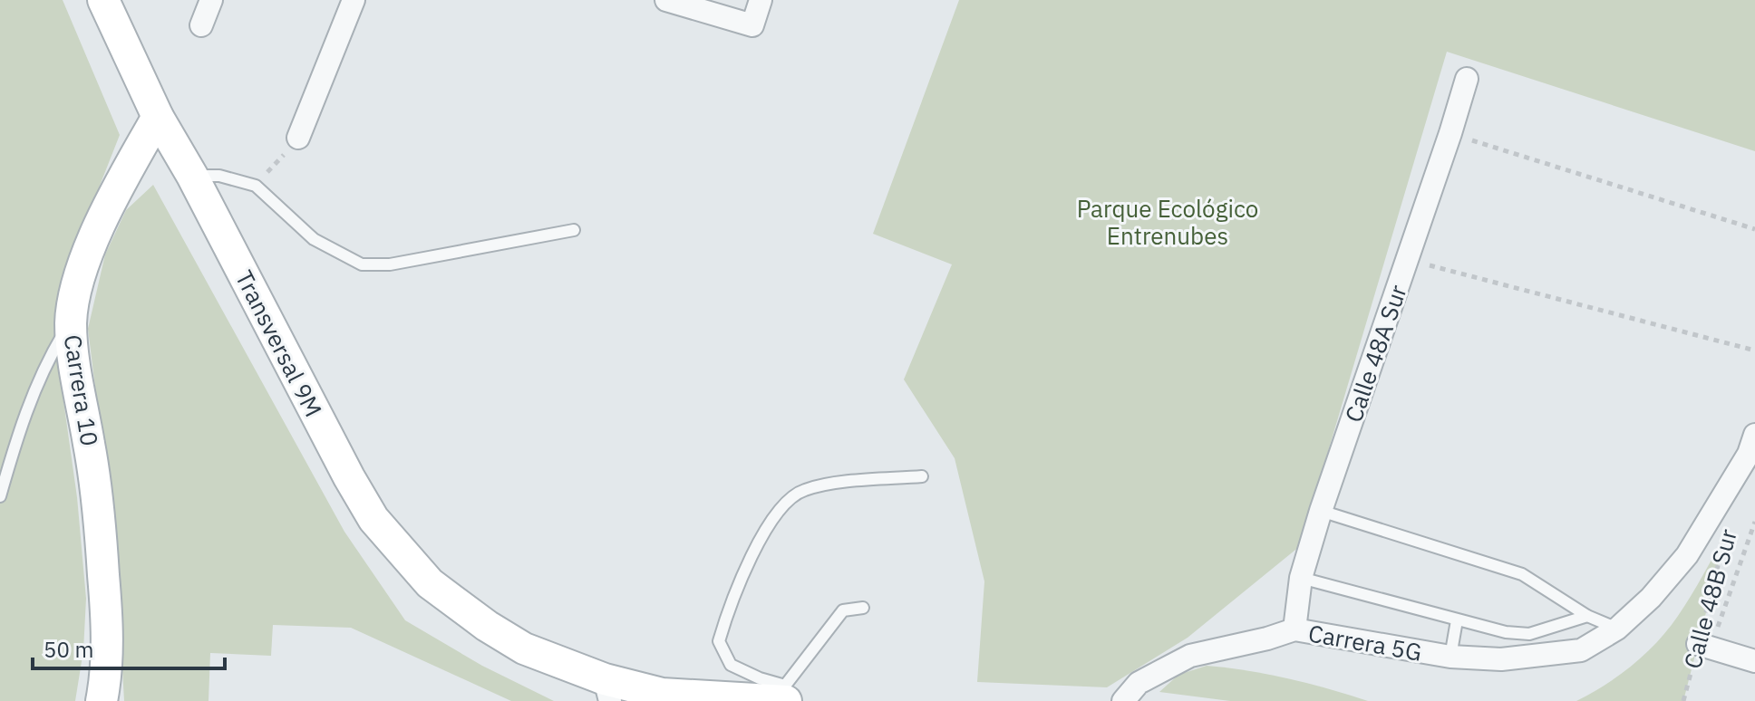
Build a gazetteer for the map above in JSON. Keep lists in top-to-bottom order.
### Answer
{
  "streets": {
    "main road": ["Transversal 9M", "Carrera 10"],
    "street": ["Calle 48A Sur", "Calle 48B Sur", "Carrera 5G"]
  },
  "crossings": [
    ["Transversal 9M", "Carrera 10"],
    ["Calle 48A Sur", "Carrera 5G"],
    ["Calle 48B Sur", "Carrera 5G"]
  ],
  "parks": ["Parque Ecológico Entrenubes"],
  "scale_bar": "50 m"
}
